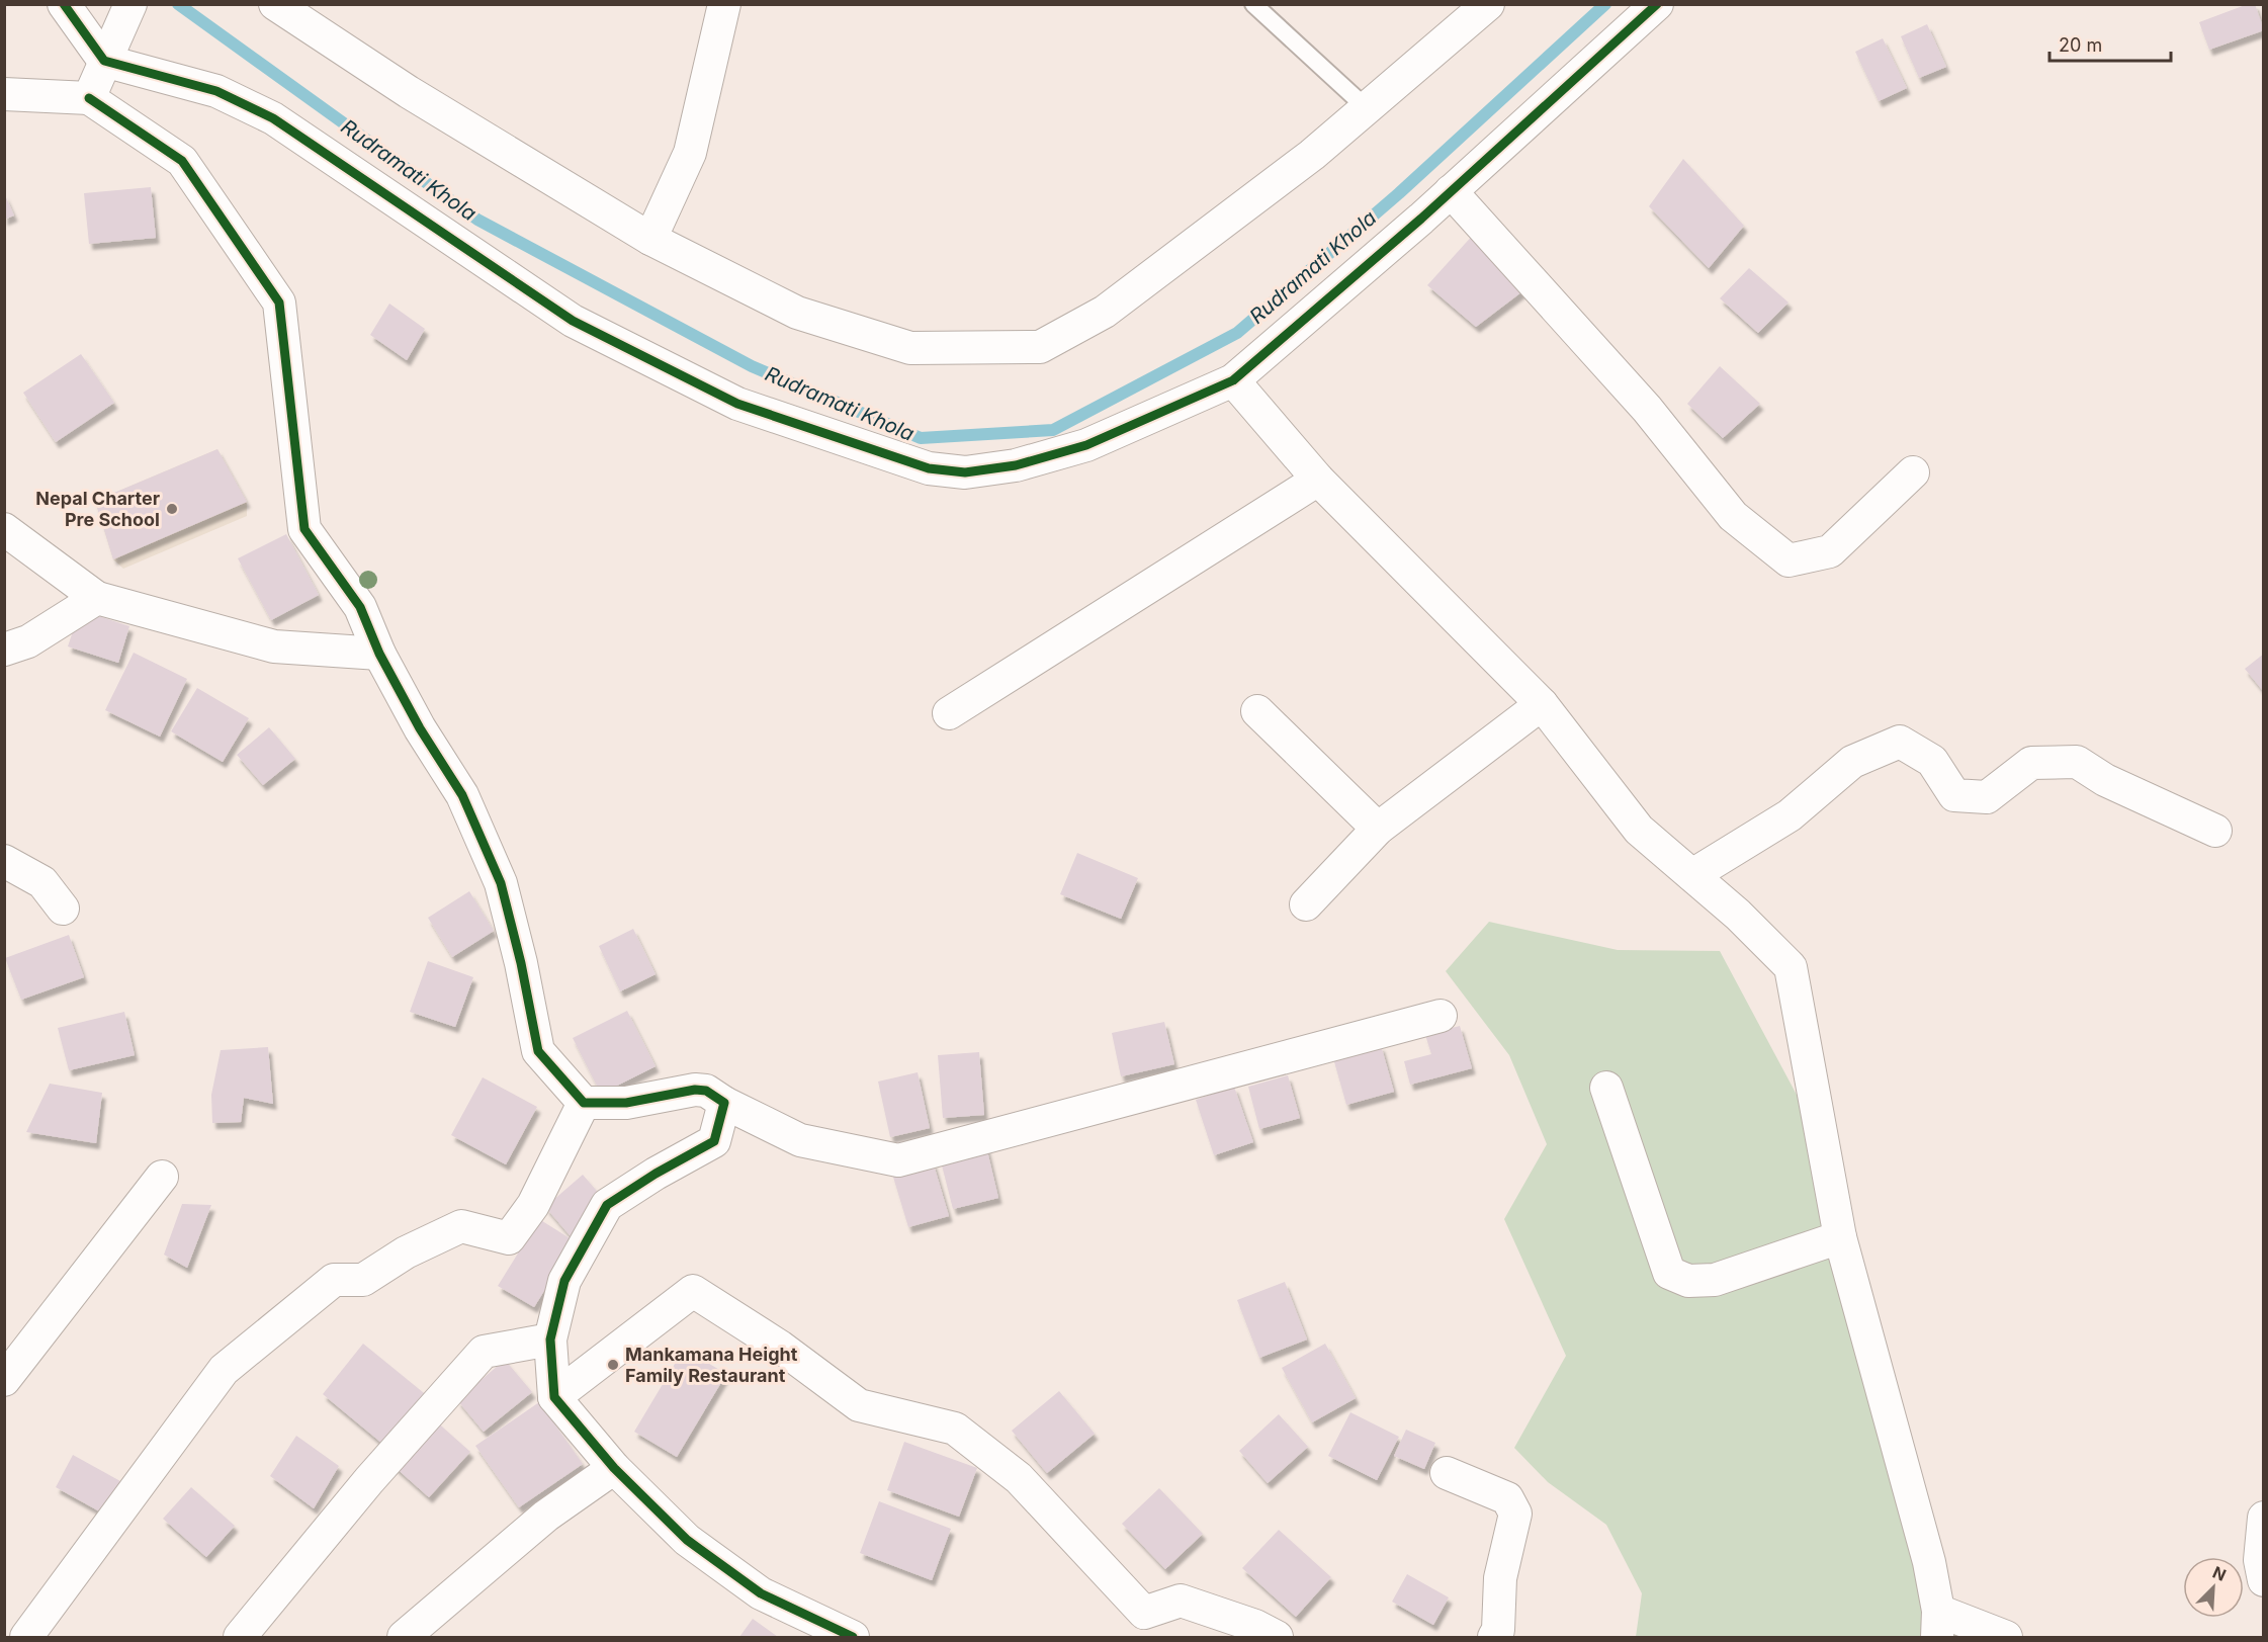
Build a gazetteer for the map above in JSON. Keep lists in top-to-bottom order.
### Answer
{
  "water": ["Rudramati Khola"],
  "places": ["Nepal Charter Pre School", "Mankamana Height Family Restaurant"],
  "scale_bar": "20 m",
  "north": "top right"
}
